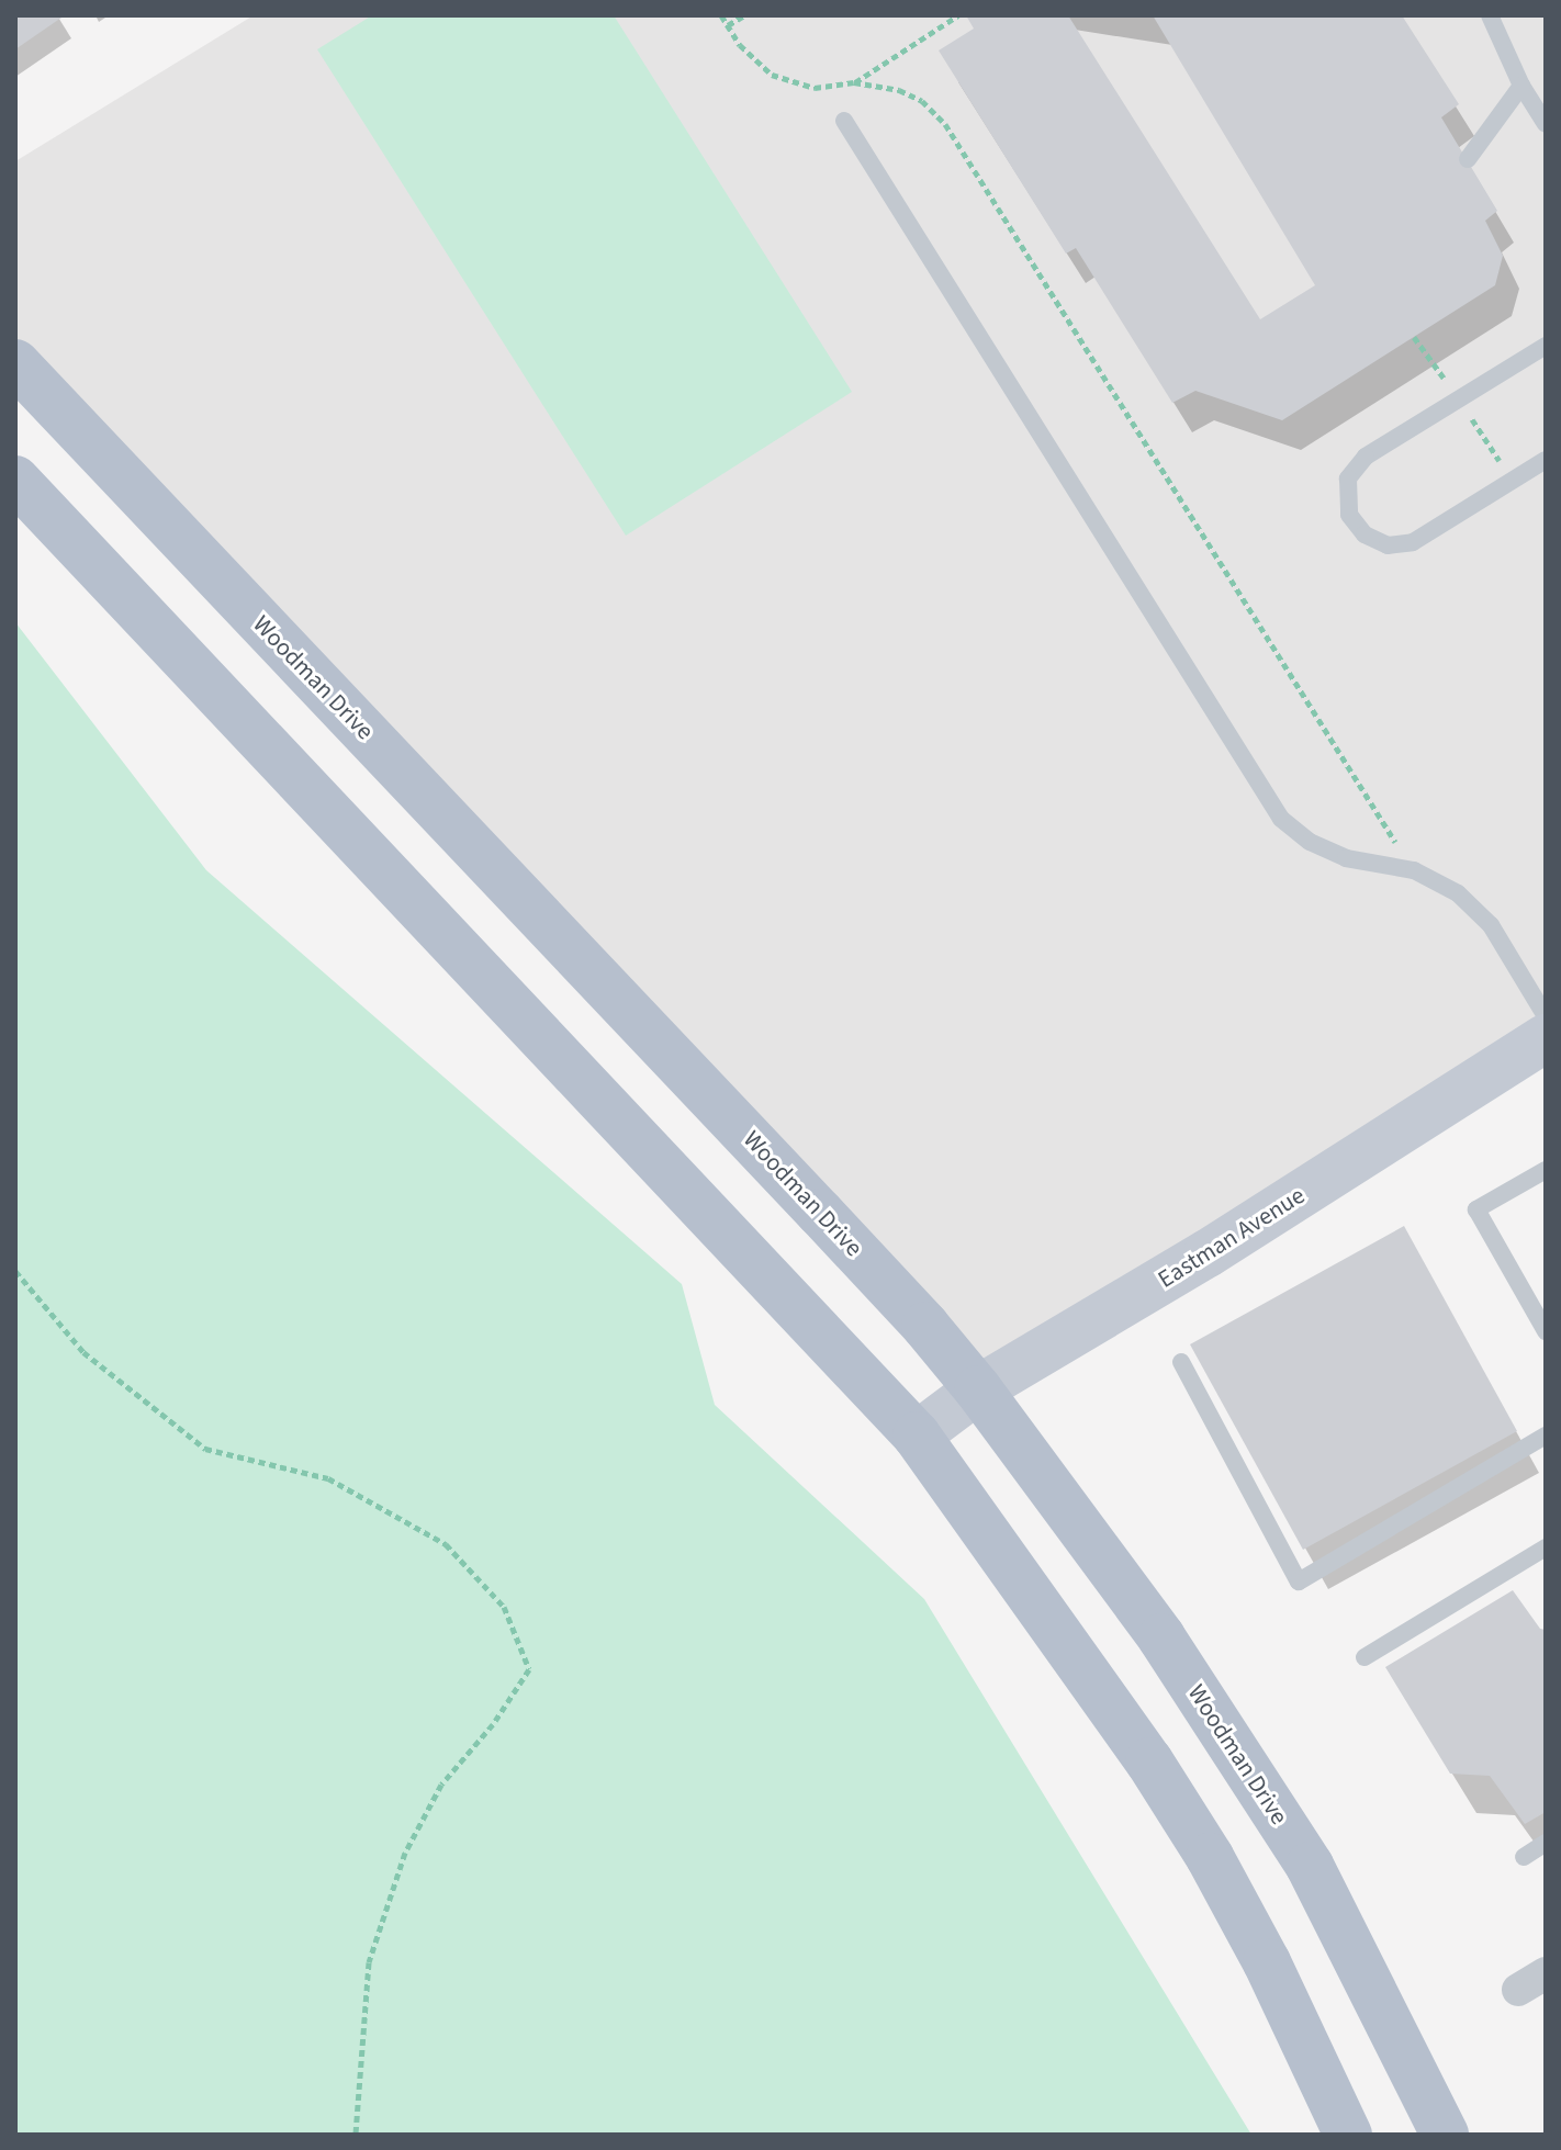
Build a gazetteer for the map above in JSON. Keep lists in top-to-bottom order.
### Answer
{
  "streets": {
    "main road": ["Woodman Drive"],
    "street": ["Eastman Avenue"]
  },
  "crossings": [
    ["Woodman Drive", "Eastman Avenue"]
  ]
}
